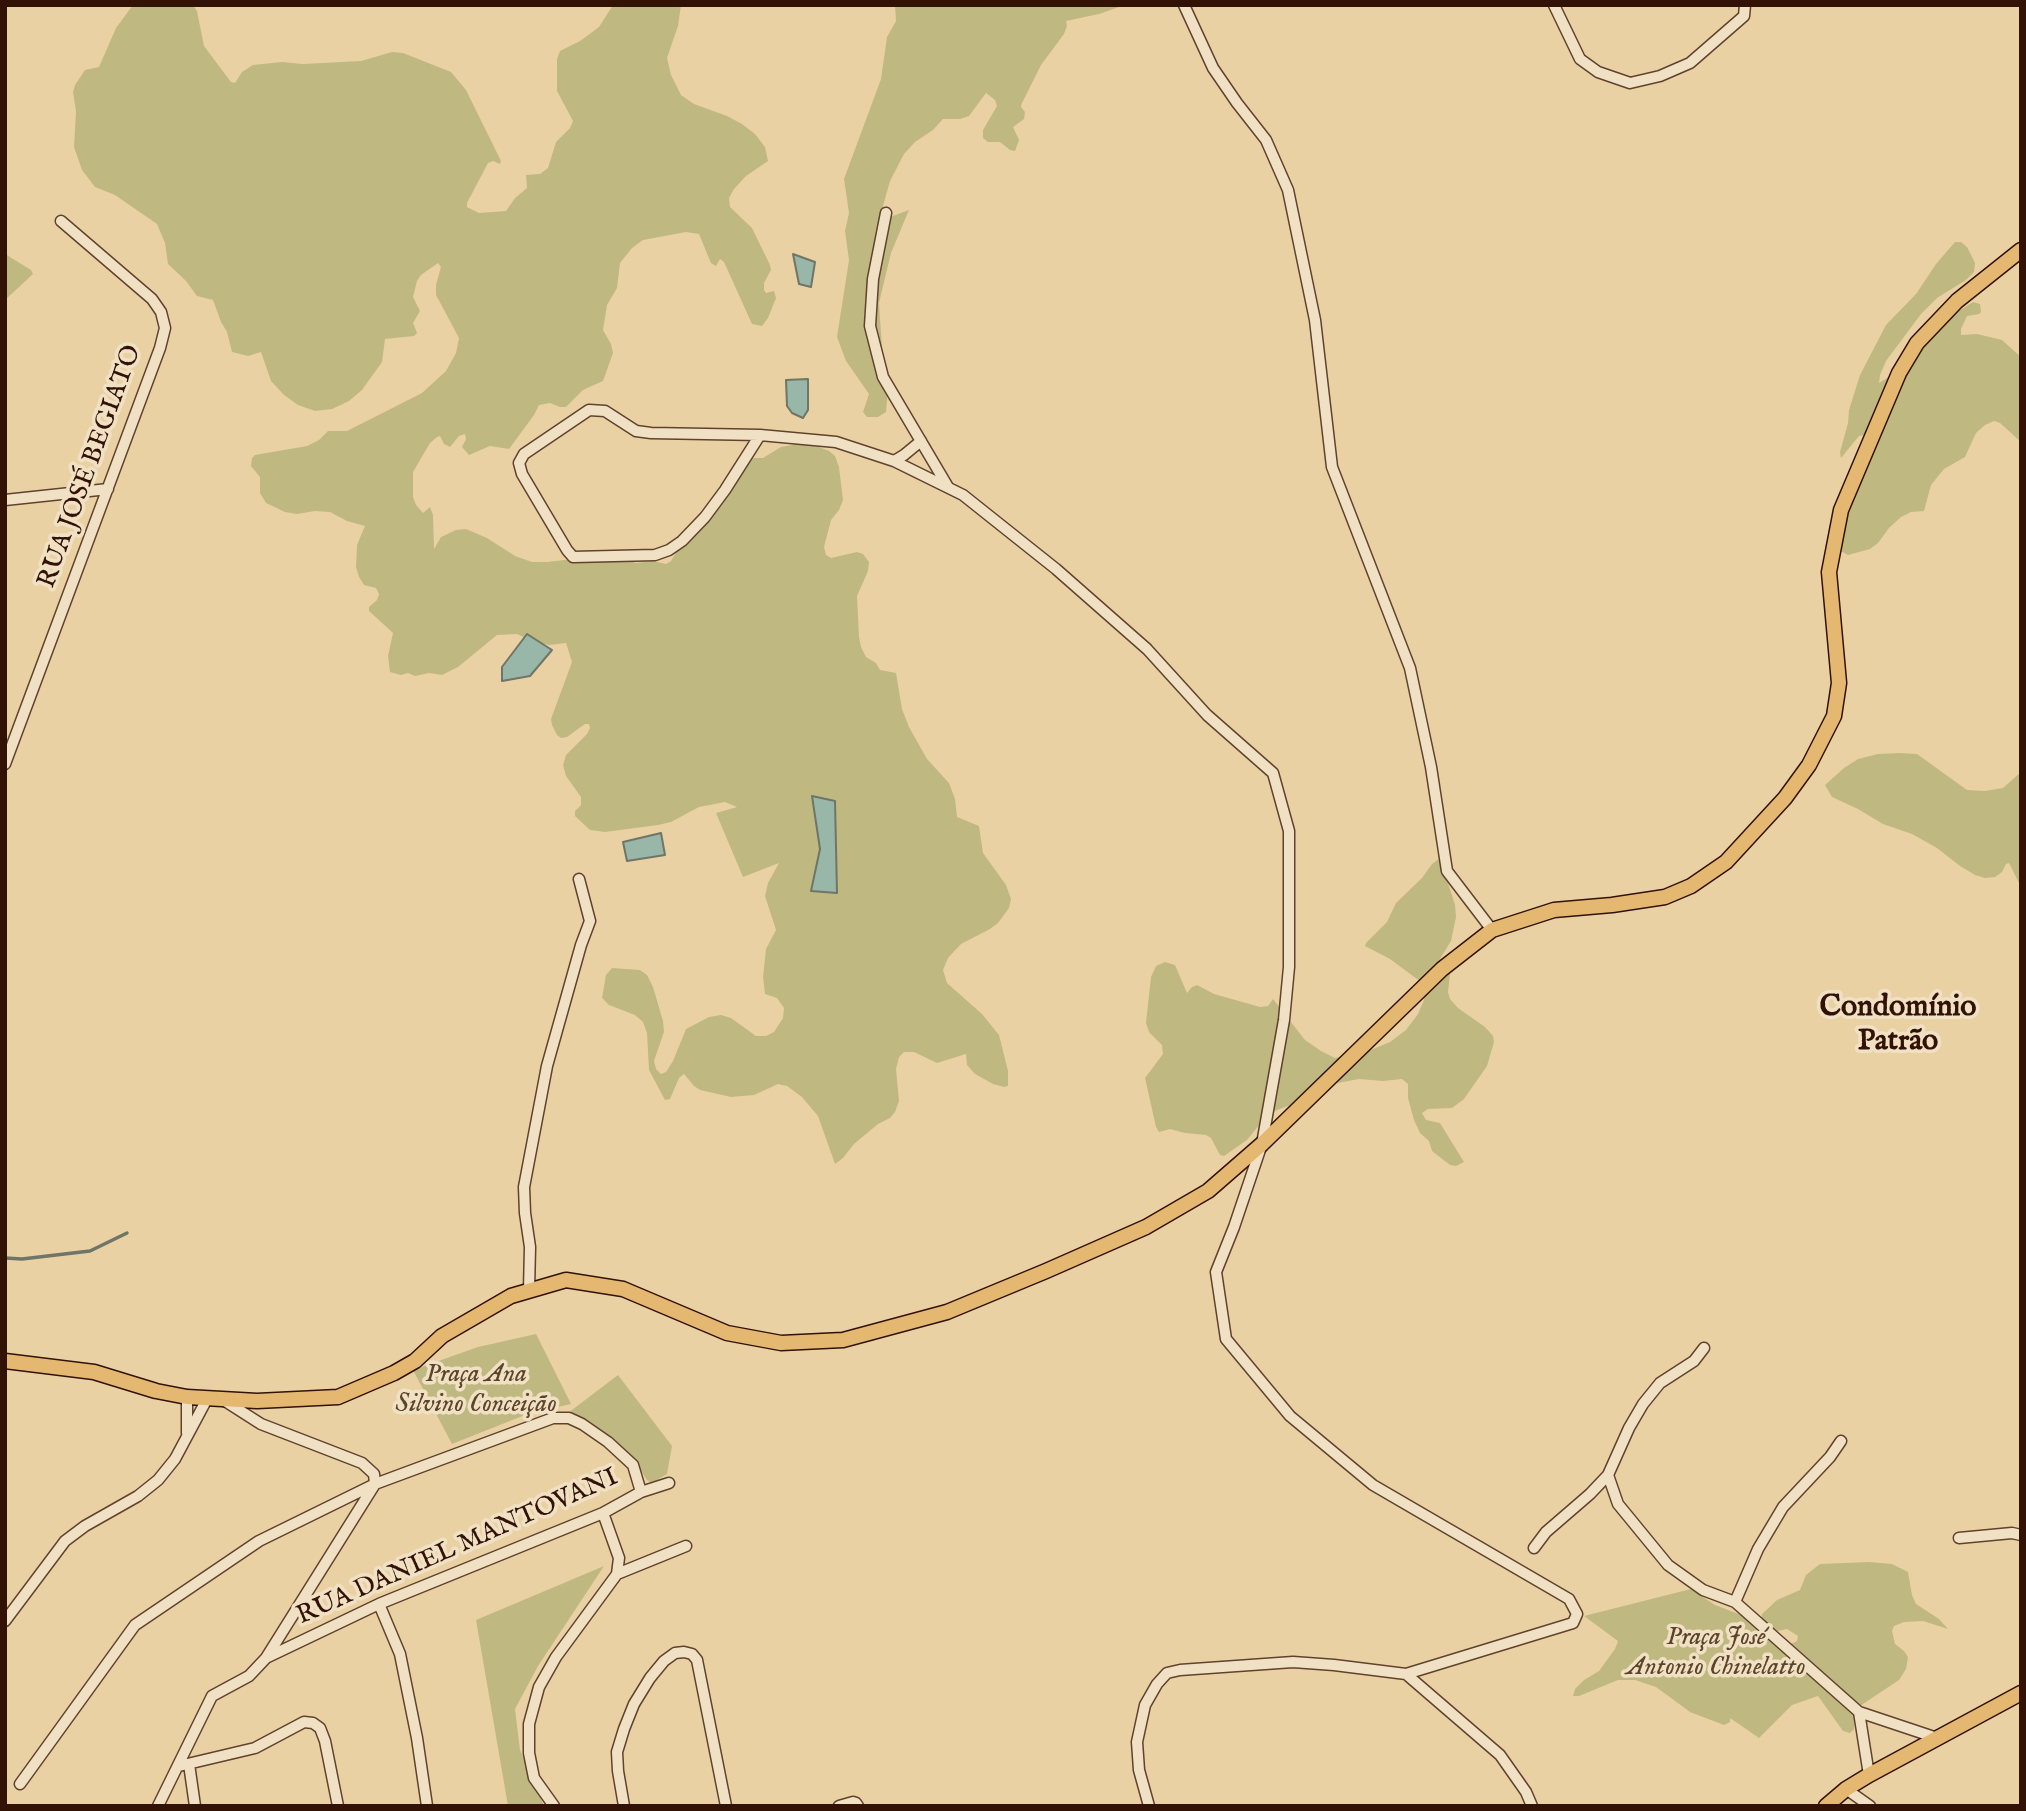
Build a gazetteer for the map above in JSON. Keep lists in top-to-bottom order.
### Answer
{
  "streets": {
    "street": ["RUA JOSÉ BEGIATO", "RUA DANIEL MANTOVANI"]
  },
  "districts": ["Condomínio Patrão"],
  "parks": ["Praça Ana Silvino Conceição", "Praça José Antonio Chinelatto"]
}
